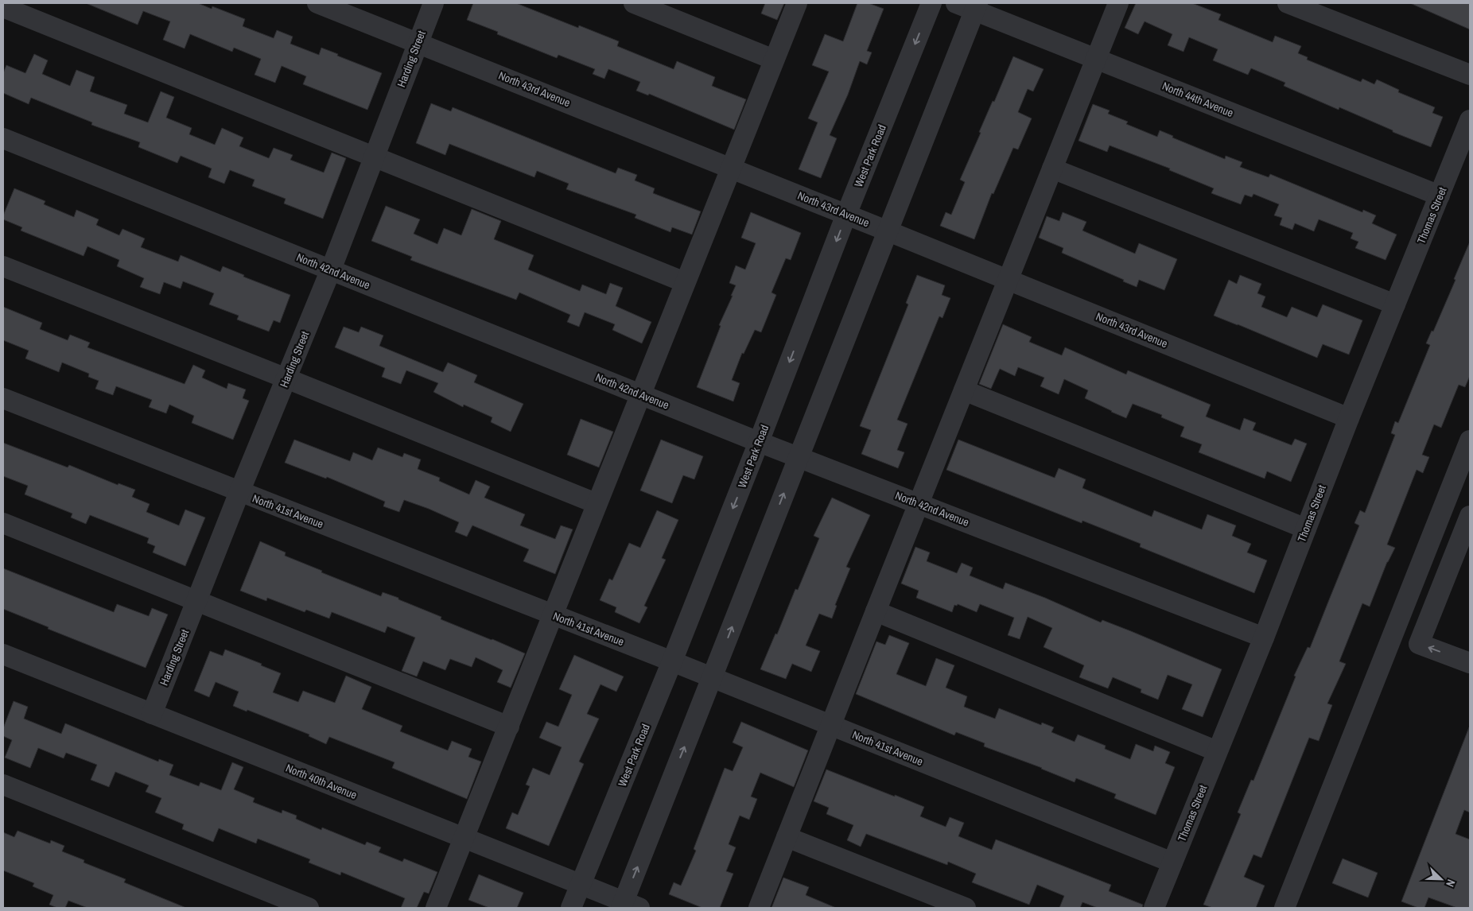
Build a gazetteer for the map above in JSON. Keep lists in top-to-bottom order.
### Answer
{
  "streets": {
    "street": [
      "Harding Street",
      "North 43rd Avenue",
      "North 44th Avenue",
      "West Park Road",
      "Thomas Street",
      "North 42nd Avenue",
      "North 41st Avenue",
      "North 40th Avenue"
    ]
  },
  "crossings": [
    ["Harding Street", "North 43rd Avenue"],
    ["Harding Street", "North 42nd Avenue"],
    ["Harding Street", "North 41st Avenue"],
    ["Harding Street", "North 40th Avenue"],
    ["North 43rd Avenue", "West Park Road"],
    ["North 43rd Avenue", "Thomas Street"],
    ["North 44th Avenue", "Thomas Street"],
    ["West Park Road", "North 42nd Avenue"],
    ["West Park Road", "North 41st Avenue"],
    ["West Park Road", "North 40th Avenue"],
    ["Thomas Street", "North 42nd Avenue"],
    ["Thomas Street", "North 41st Avenue"]
  ],
  "north": "bottom right"
}
